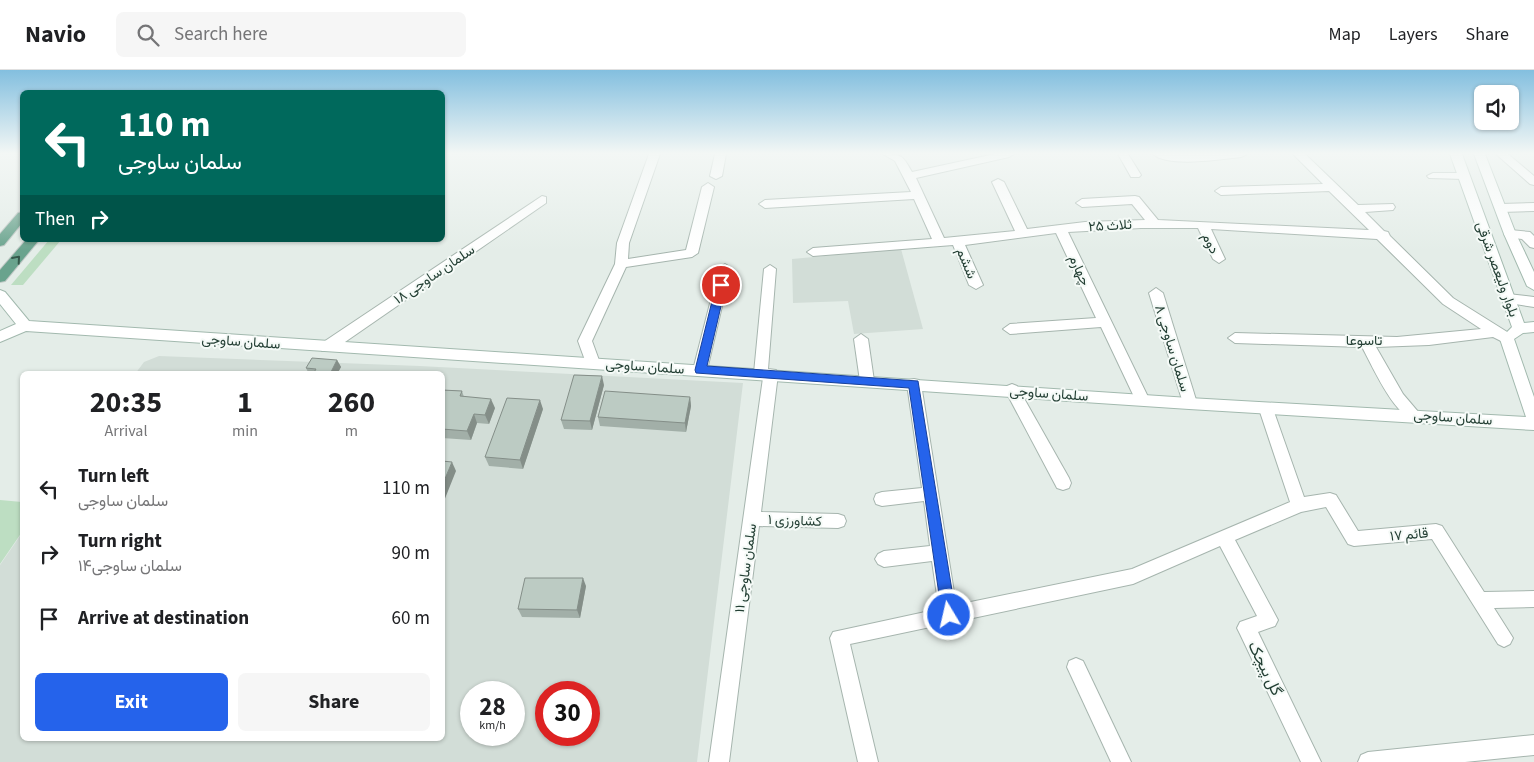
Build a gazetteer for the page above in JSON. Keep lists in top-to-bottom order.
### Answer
{
  "streets": {
    "street": [
      "ثلاث ۲۵",
      "دوم",
      "ششم",
      "بلوار ولیعصر شرقی",
      "چهارم",
      "سلمان ساوجی ۱۸",
      "تاسوعا",
      "سلمان ساوجی",
      "سلمان ساوجی ۸",
      "کشاورزی ۱",
      "قائم ۱۷",
      "سلمان ساوجی ۱۱",
      "گل پیچک"
    ]
  },
  "crossings": [
    ["ثلاث ۲۵", "دوم"],
    ["ثلاث ۲۵", "ششم"],
    ["ثلاث ۲۵", "چهارم"],
    ["چهارم", "سلمان ساوجی"],
    ["سلمان ساوجی ۱۸", "سلمان ساوجی"],
    ["سلمان ساوجی", "سلمان ساوجی ۸"],
    ["سلمان ساوجی", "سلمان ساوجی ۱۱"],
    ["کشاورزی ۱", "سلمان ساوجی ۱۱"]
  ],
  "page": {
    "header": "Navio",
    "search": "Search here",
    "nav": ["Map", "Layers", "Share"],
    "turn": ["110 m", "سلمان ساوجی"],
    "then": "Then",
    "eta": [
      "20:35",
      "Arrival",
      "1",
      "min",
      "260",
      "m"
    ],
    "list": [
      {
        "name": "Turn left",
        "note": "سلمان ساوجی",
        "value": "110 m"
      },
      {
        "name": "Turn right",
        "note": "سلمان ساوجی۱۴",
        "value": "90 m"
      },
      {
        "name": "Arrive at destination",
        "value": "60 m"
      }
    ],
    "buttons": ["Exit", "Share"],
    "speed": "28 km/h",
    "limit": "30"
  }
}
